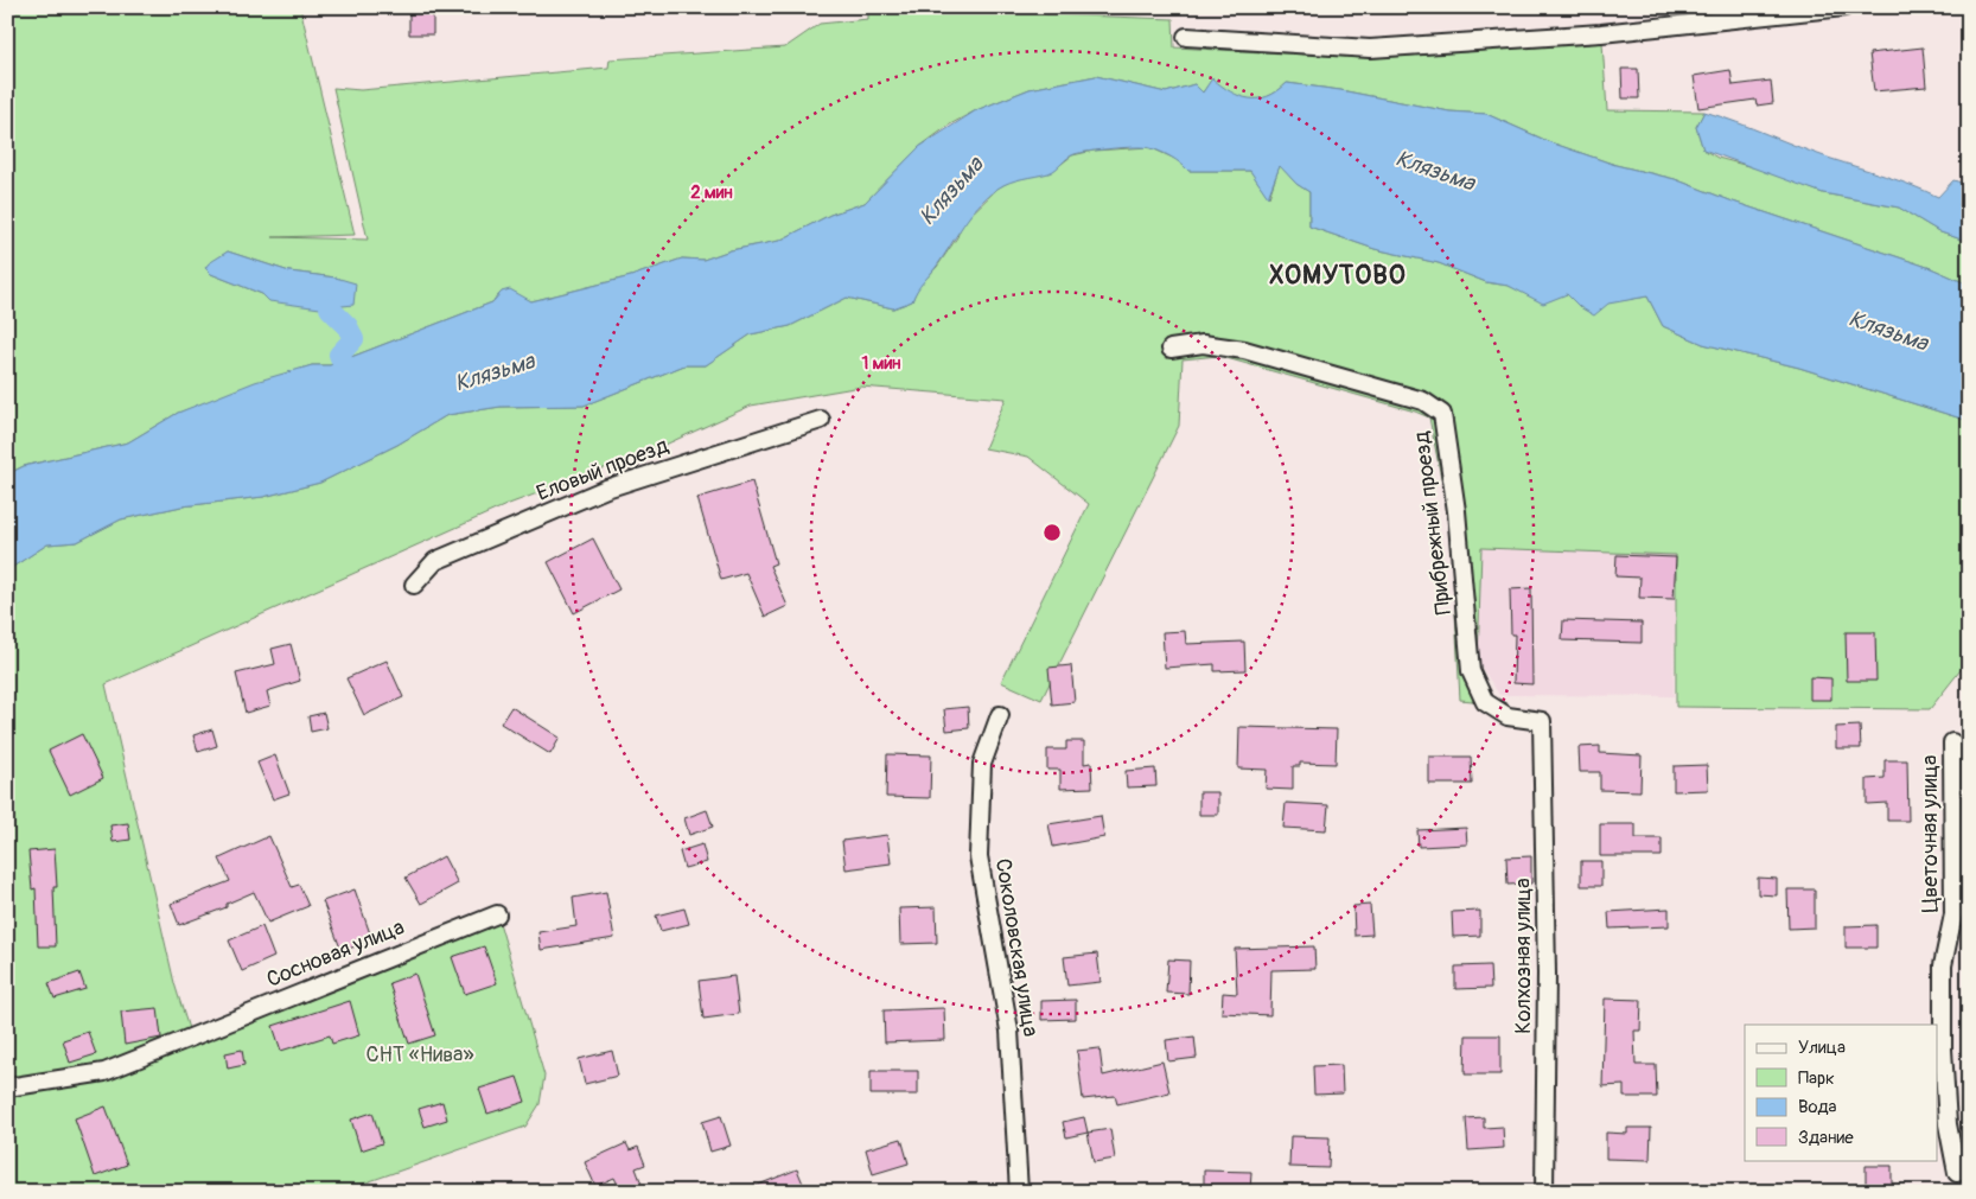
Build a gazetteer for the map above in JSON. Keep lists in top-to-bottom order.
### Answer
{
  "streets": {
    "street": [
      "Еловый проезд",
      "Прибрежный проезд",
      "Цветочная улица",
      "Соколовская улица",
      "Сосновая улица",
      "Колхозная улица"
    ]
  },
  "crossings": [
    ["Прибрежный проезд", "Колхозная улица"]
  ],
  "districts": ["ХОМУТОВО"],
  "water": ["Клязьма"],
  "parks": ["СНТ «Нива»"],
  "legend": [
    "Улица",
    "Парк",
    "Вода",
    "Здание"
  ],
  "rings": ["2 мин", "1 мин"]
}
